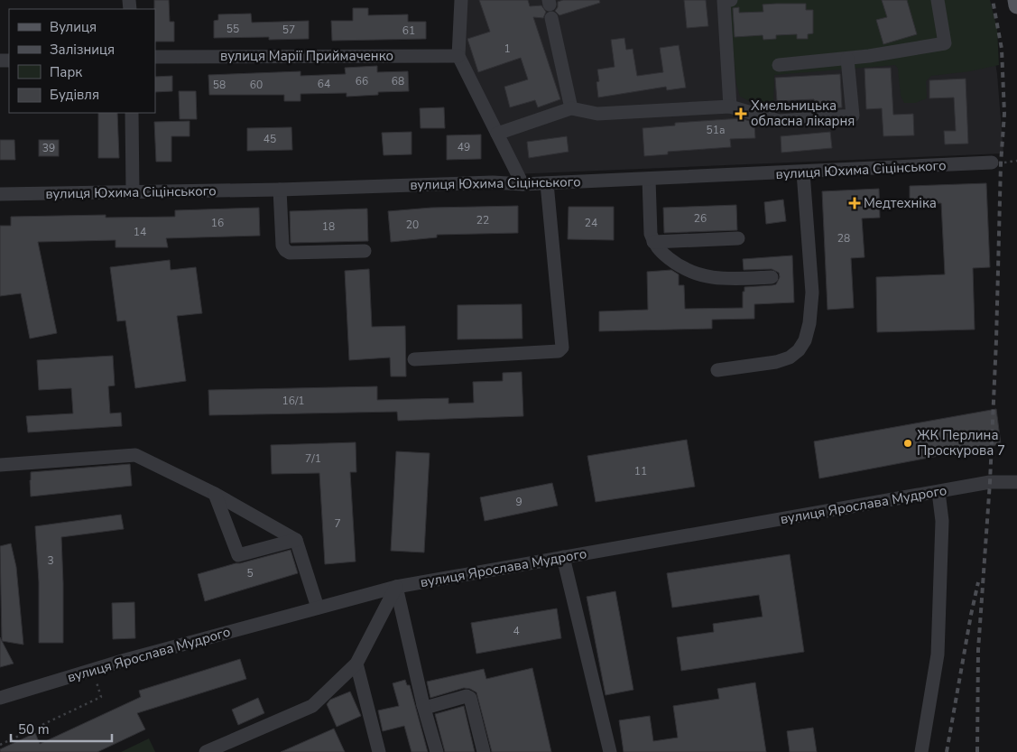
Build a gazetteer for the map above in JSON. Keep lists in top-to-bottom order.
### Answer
{
  "streets": {
    "street": ["вулиця Марії Приймаченко", "вулиця Юхима Сіцінського", "вулиця Ярослава Мудрого"]
  },
  "places": {
    "health": ["Хмельницька обласна лікарня", "Медтехніка"],
    "other": ["ЖК Перлина Проскурова 7"]
  },
  "house_numbers": [
    "55",
    "57",
    "61",
    "1",
    "66",
    "68",
    "64",
    "58",
    "60",
    "51а",
    "45",
    "49",
    "39",
    "26",
    "22",
    "16",
    "24",
    "20",
    "18",
    "14",
    "28",
    "16/1",
    "7/1",
    "11",
    "9",
    "7",
    "3",
    "5",
    "4"
  ],
  "legend": [
    "Вулиця",
    "Залізниця",
    "Парк",
    "Будівля"
  ],
  "scale_bar": "50 m"
}
